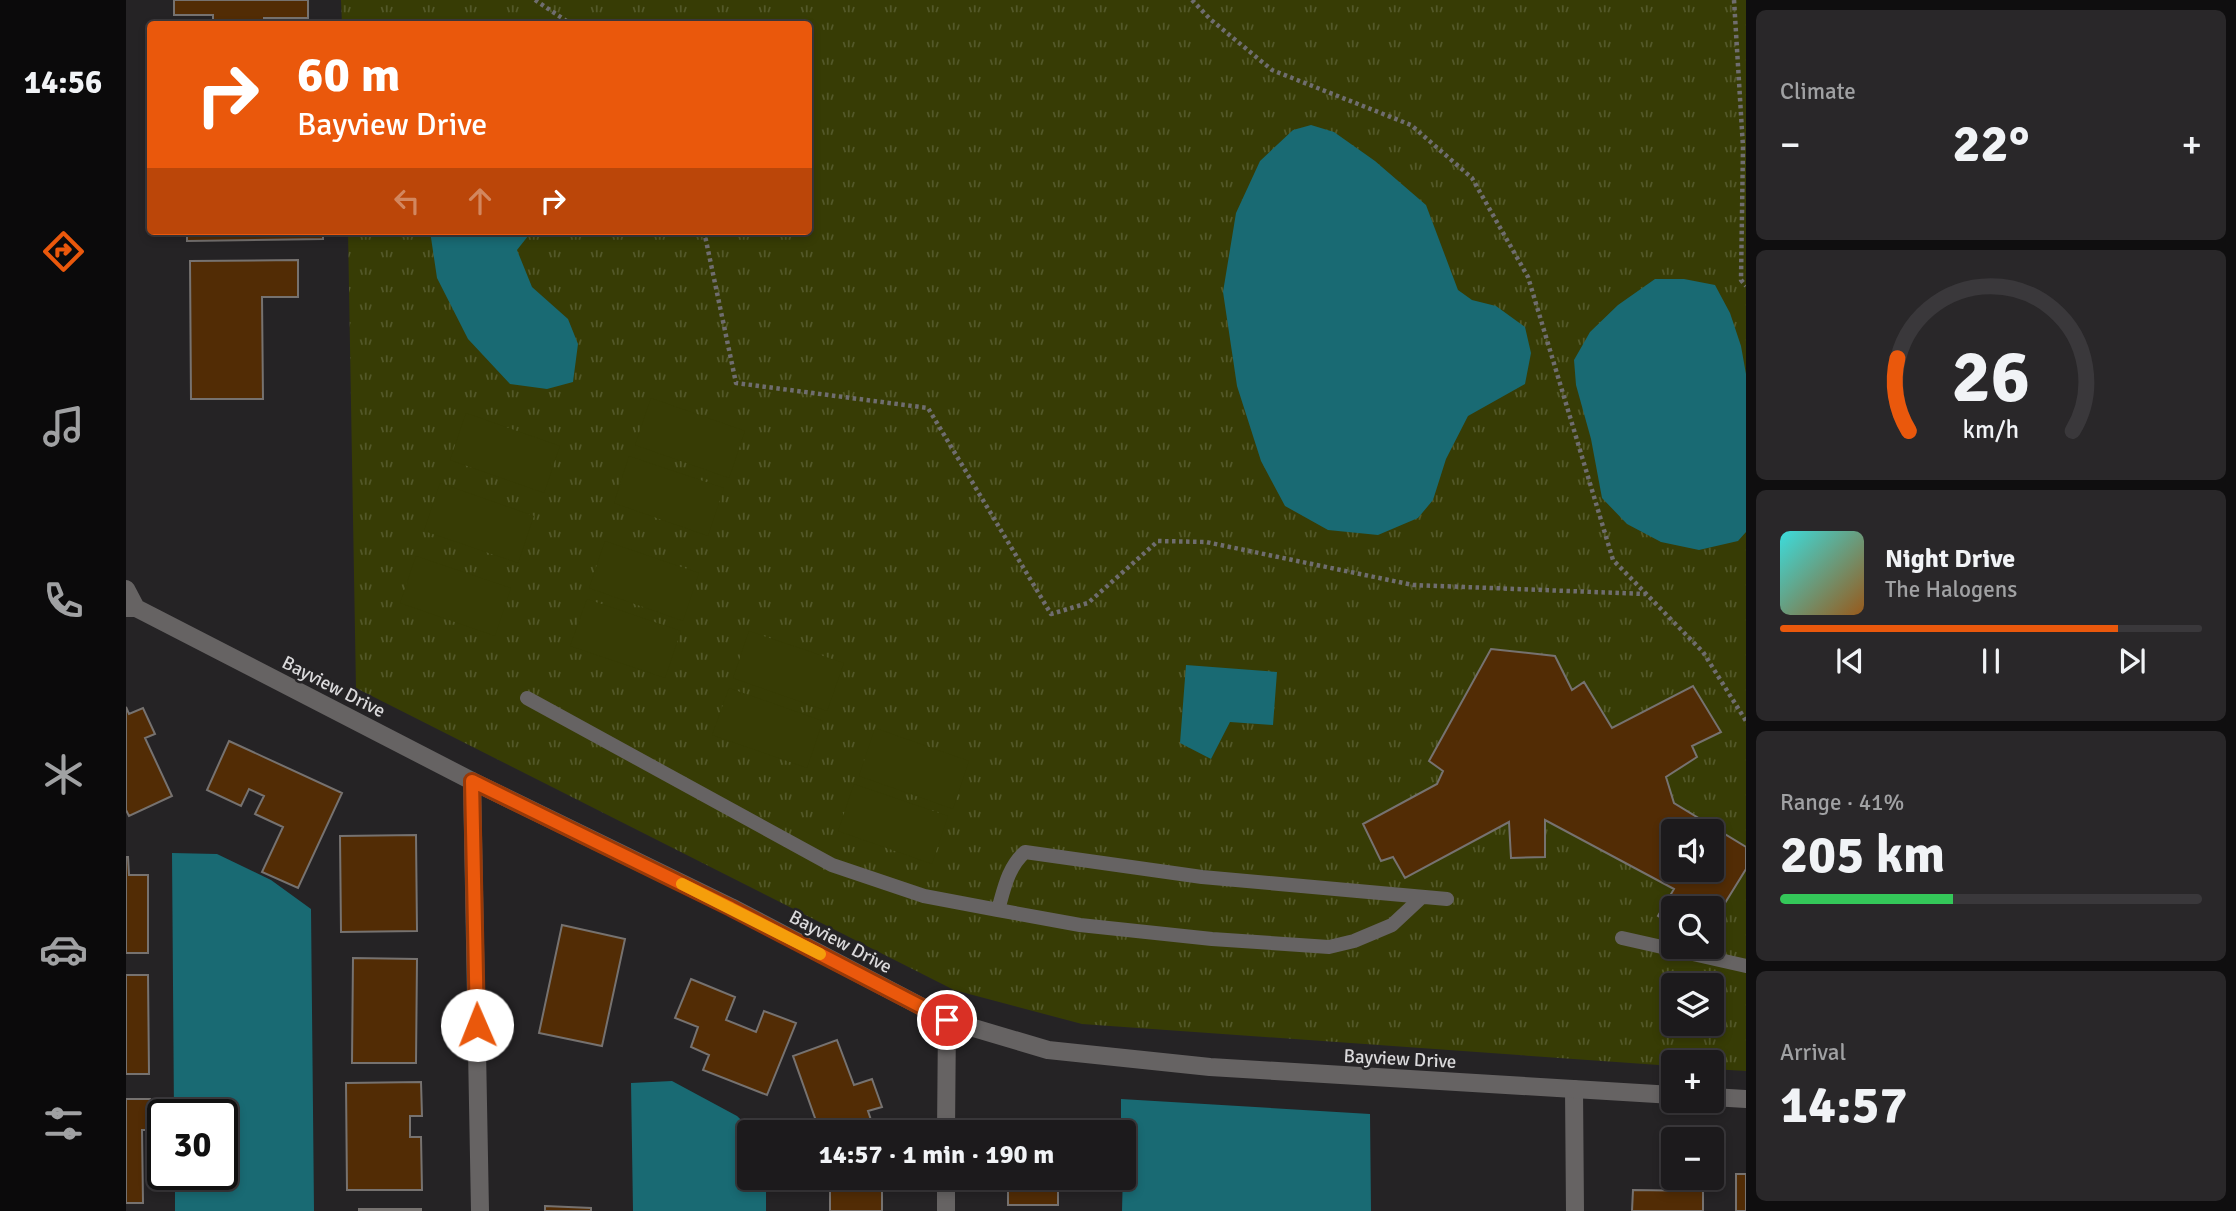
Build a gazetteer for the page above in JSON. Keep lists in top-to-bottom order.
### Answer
{
  "streets": {
    "street": ["Bayview Drive"]
  },
  "page": {
    "tabs": "14:56",
    "tile": [
      "Climate",
      ["Range · 41%", "205 km"],
      ["Arrival", "14:57"]
    ],
    "turn": ["60 m", "Bayview Drive"],
    "heat": ["−", "22°", "+"],
    "song": ["Night Drive", "The Halogens"],
    "map_buttons": ["+", "−"],
    "limit": "30",
    "trip": "14:57 · 1 min · 190 m",
    "gauge": ["26", "km/h"]
  }
}
